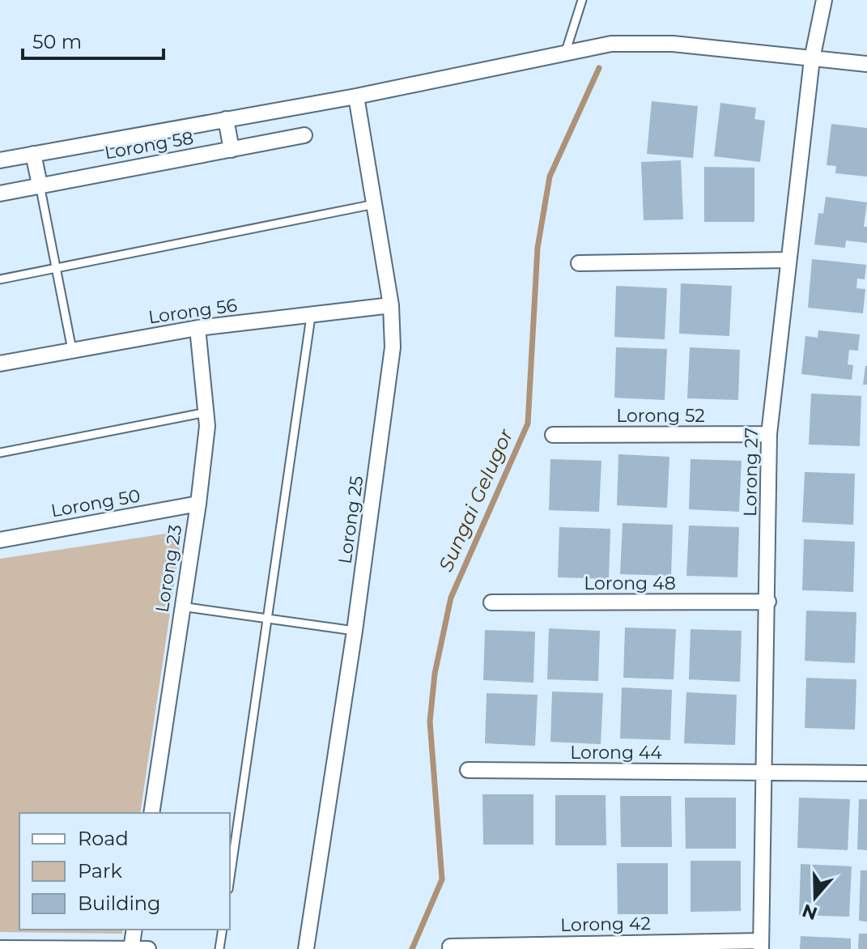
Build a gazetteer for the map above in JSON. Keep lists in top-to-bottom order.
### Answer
{
  "streets": {
    "street": [
      "Lorong 58",
      "Lorong 56",
      "Lorong 52",
      "Lorong 27",
      "Lorong 50",
      "Lorong 25",
      "Lorong 23",
      "Lorong 48",
      "Lorong 44",
      "Lorong 42"
    ]
  },
  "crossings": [
    ["Lorong 56", "Lorong 25"],
    ["Lorong 56", "Lorong 23"],
    ["Lorong 52", "Lorong 27"],
    ["Lorong 27", "Lorong 48"],
    ["Lorong 27", "Lorong 44"],
    ["Lorong 27", "Lorong 42"],
    ["Lorong 50", "Lorong 23"]
  ],
  "water": ["Sungai Gelugor"],
  "legend": ["Road", "Park", "Building"],
  "scale_bar": "50 m",
  "north": "bottom"
}
